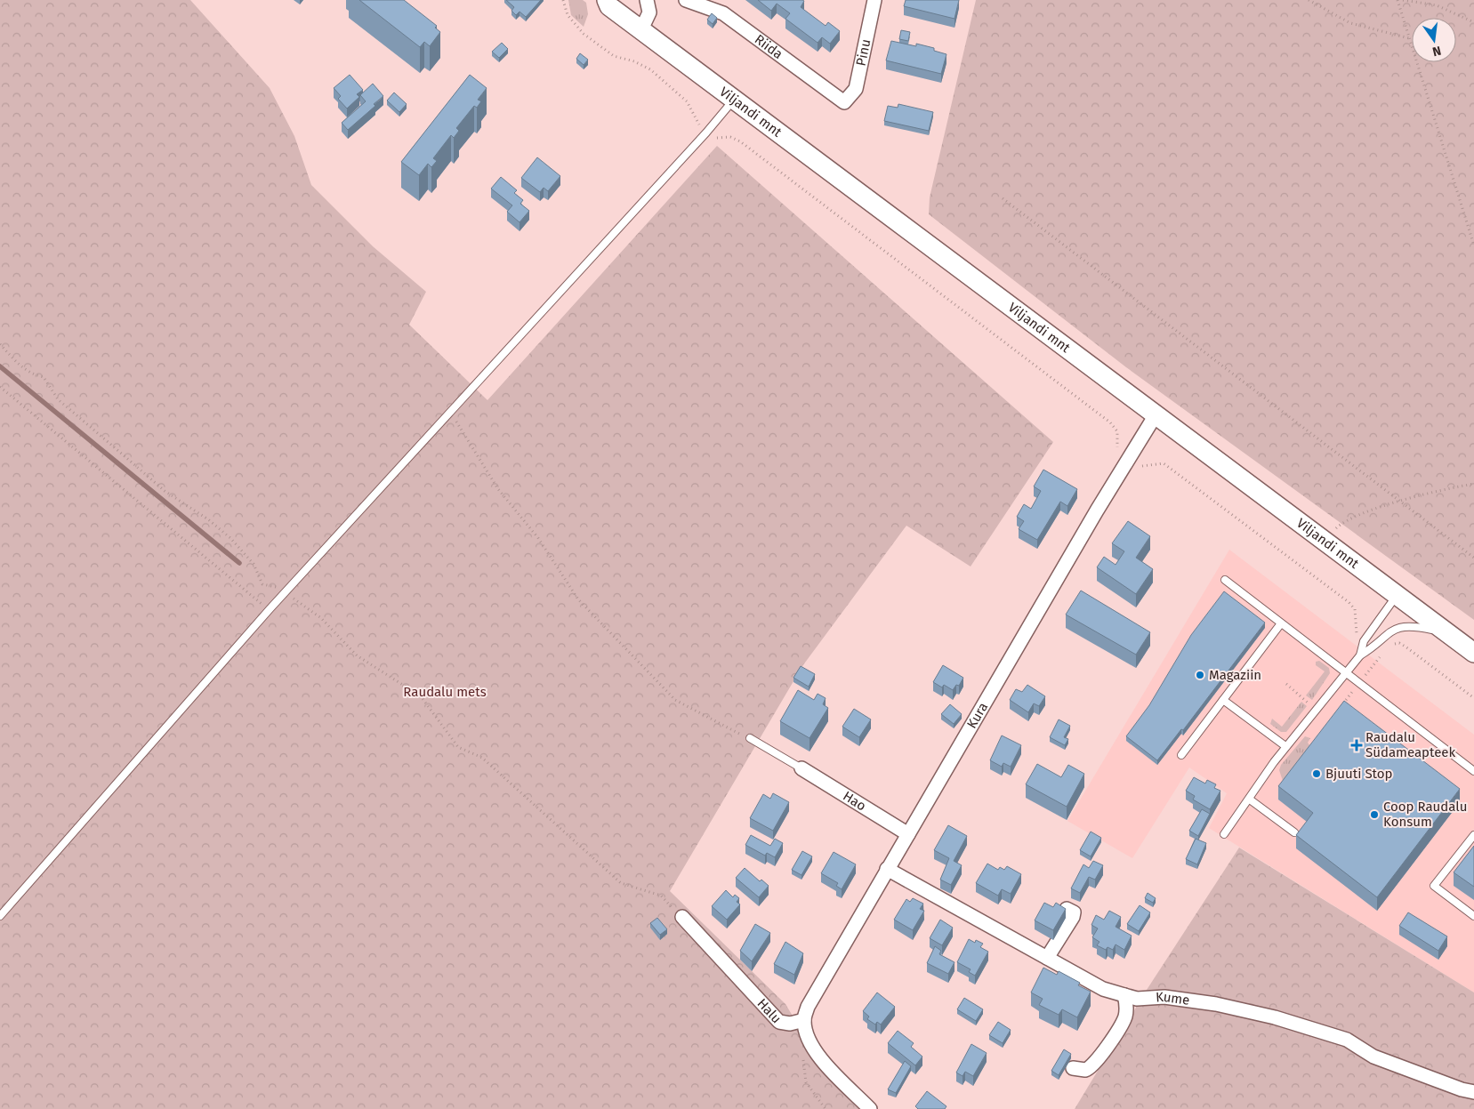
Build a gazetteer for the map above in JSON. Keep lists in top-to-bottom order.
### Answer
{
  "streets": {
    "main road": ["Viljandi mnt"],
    "street": [
      "Riida",
      "Pinu",
      "Kura",
      "Hao",
      "Kume",
      "Halu"
    ]
  },
  "crossings": [
    ["Riida", "Pinu"],
    ["Viljandi mnt", "Kura"],
    ["Kura", "Hao"],
    ["Kura", "Kume"],
    ["Kura", "Halu"]
  ],
  "parks": ["Raudalu mets"],
  "places": {
    "other": ["Magaziin", "Bjuuti Stop", "Coop Raudalu Konsum"],
    "health": ["Raudalu Südameapteek"]
  },
  "north": "bottom"
}
